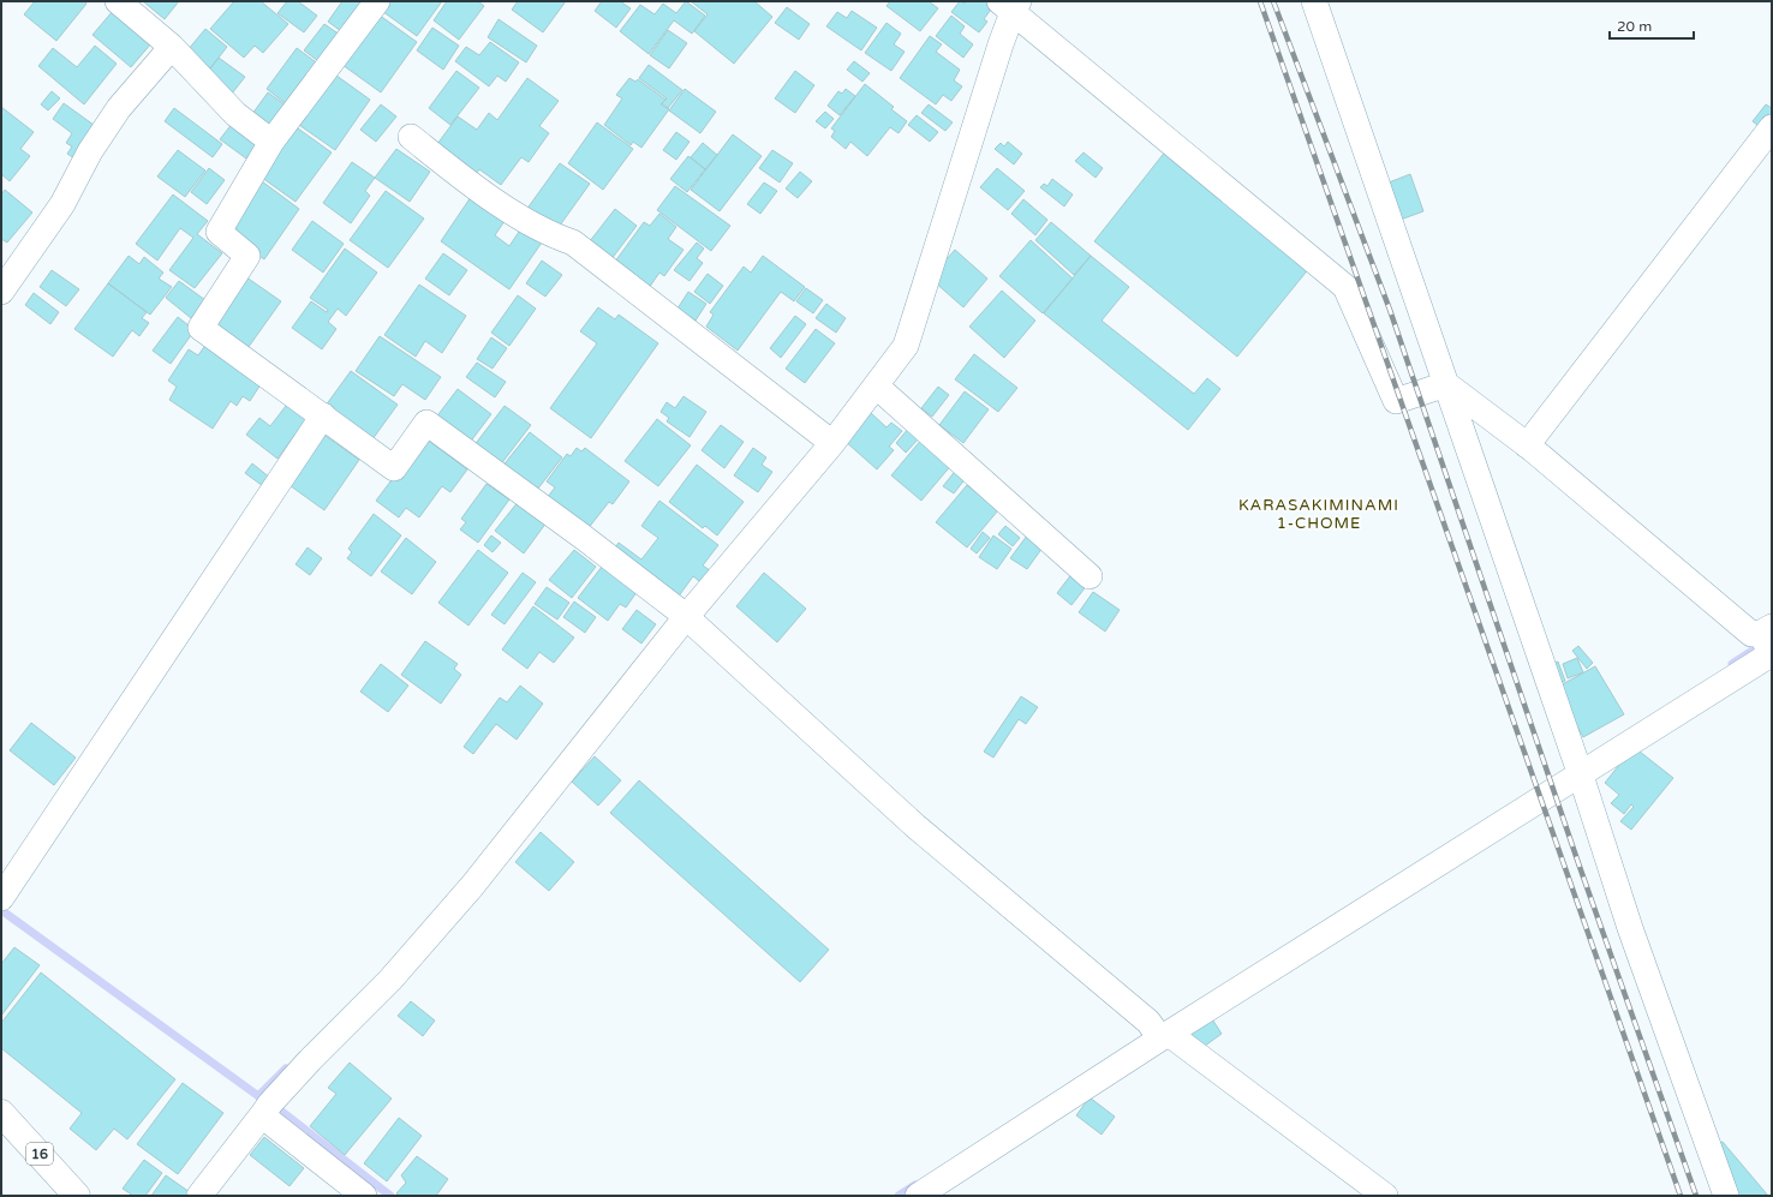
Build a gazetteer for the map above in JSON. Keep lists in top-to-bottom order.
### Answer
{
  "streets": {
    "main road": ["16"]
  },
  "districts": ["KARASAKIMINAMI 1-CHOME"],
  "scale_bar": "20 m"
}
